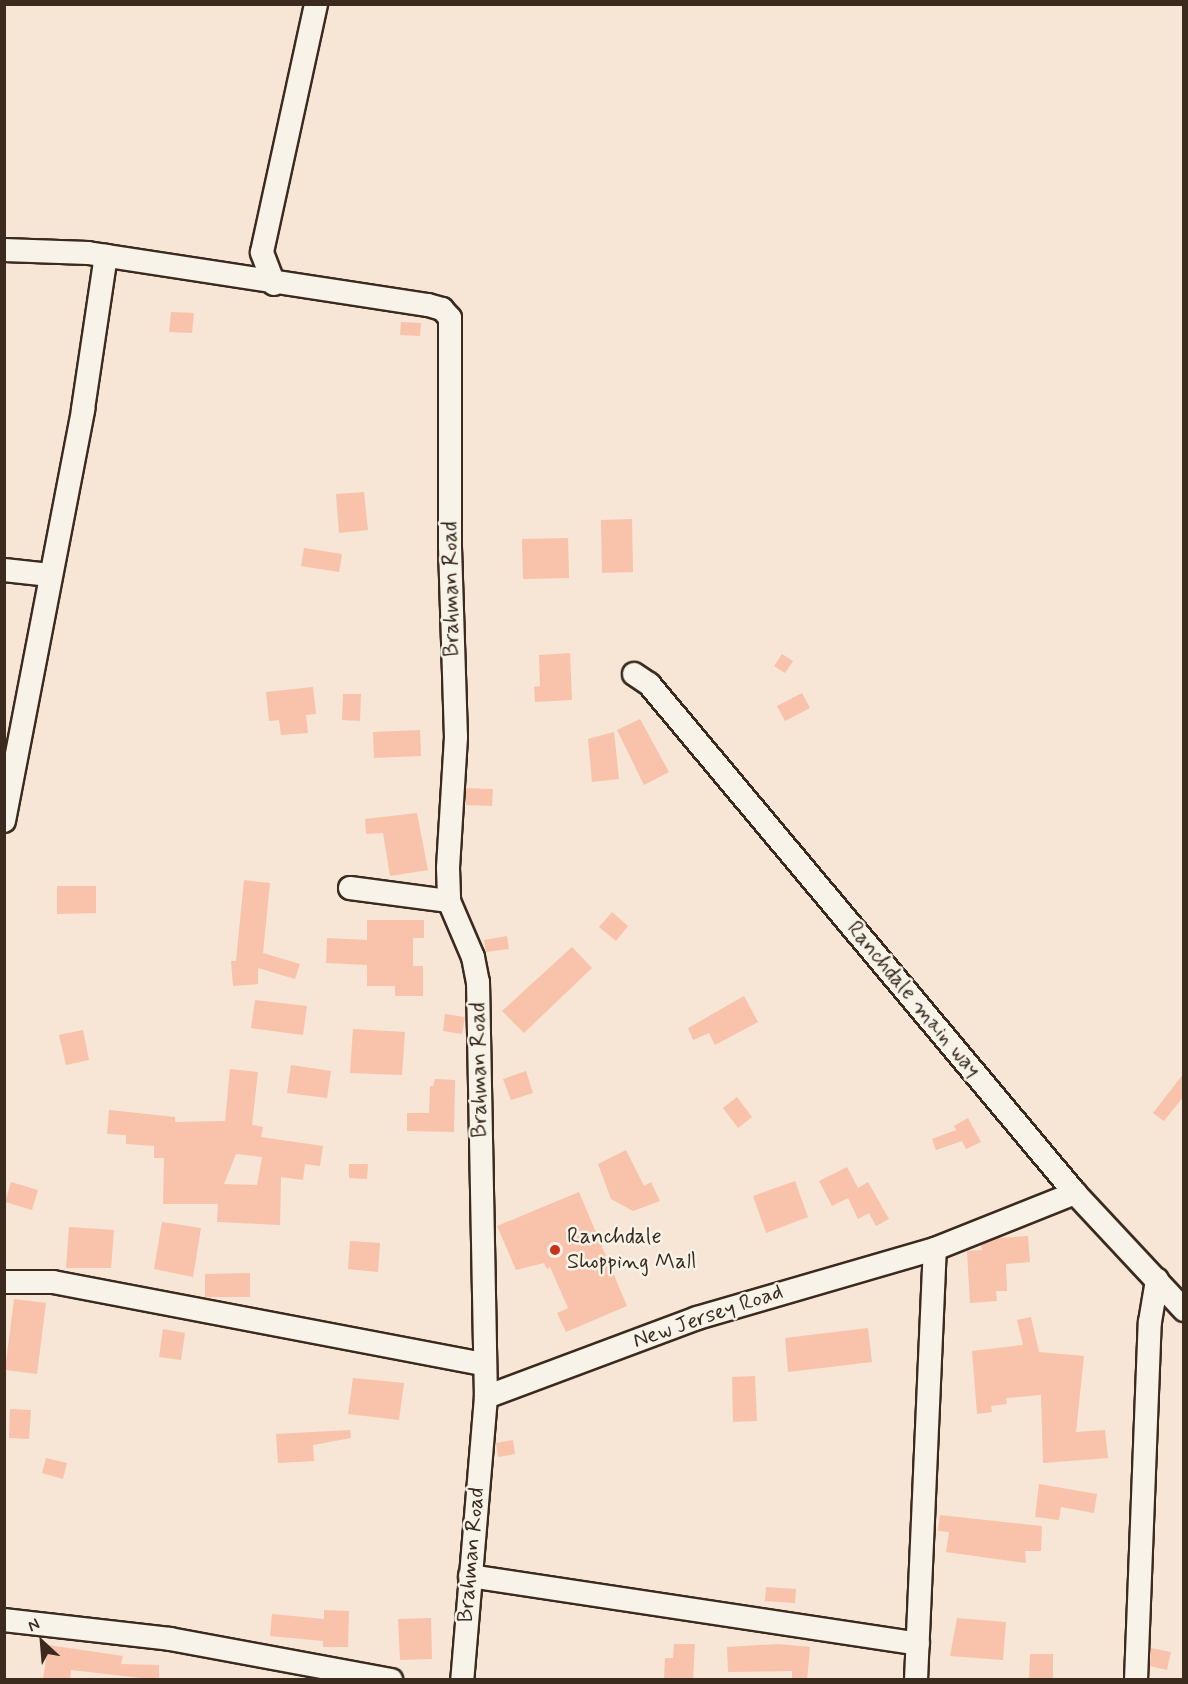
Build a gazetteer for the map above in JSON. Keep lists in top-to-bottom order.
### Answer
{
  "streets": {
    "street": ["Brahman Road", "Ranchdale main way", "New Jersey Road"]
  },
  "crossings": [
    ["Brahman Road", "New Jersey Road"],
    ["Ranchdale main way", "New Jersey Road"]
  ],
  "places": ["Ranchdale Shopping Mall"],
  "north": "top left"
}
